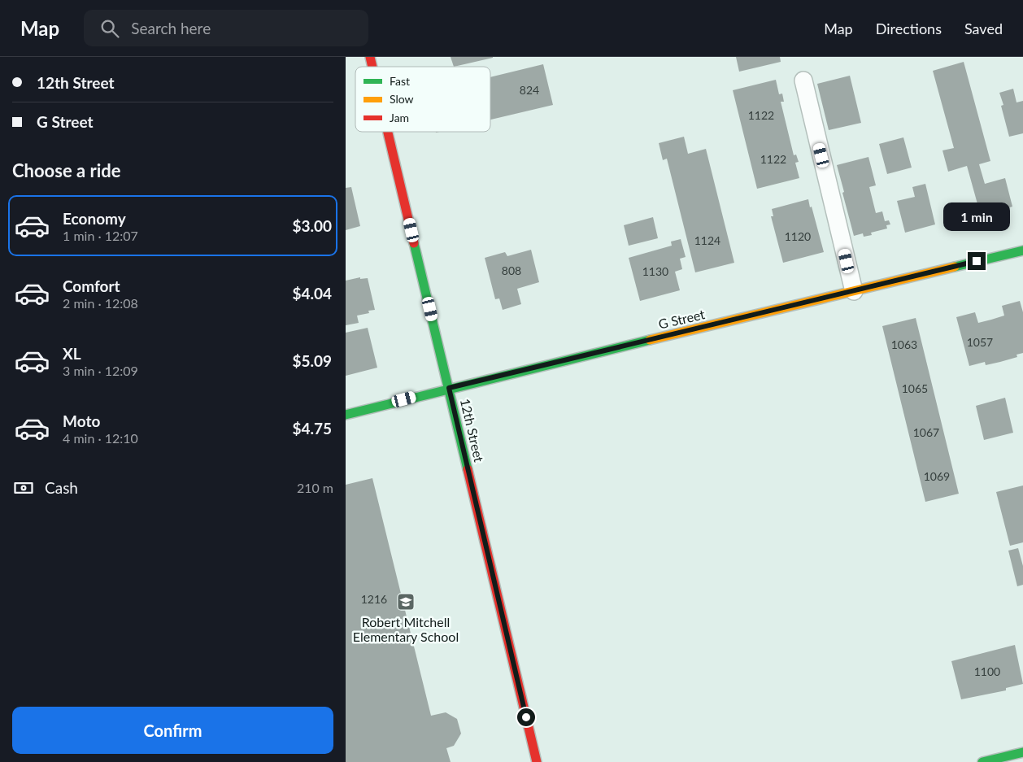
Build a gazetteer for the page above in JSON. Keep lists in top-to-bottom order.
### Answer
{
  "streets": {
    "street": ["G Street", "12th Street"]
  },
  "crossings": [
    ["G Street", "12th Street"]
  ],
  "places": {
    "school or university": ["Robert Mitchell Elementary School"]
  },
  "house_numbers": [
    "824",
    "1122",
    "1122",
    "1120",
    "1124",
    "808",
    "1130",
    "1057",
    "1063",
    "1065",
    "1067",
    "1069",
    "1216",
    "1100"
  ],
  "legend": ["Fast", "Slow", "Jam"],
  "page": {
    "header": "Map",
    "search": "Search here",
    "nav": ["Map", "Directions", "Saved"],
    "banner": ["12th Street", "G Street"],
    "heading": "Choose a ride",
    "list": [
      {
        "name": "Economy",
        "note": "1 min · 12:07",
        "value": "$3.00"
      },
      {
        "name": "Comfort",
        "note": "2 min · 12:08",
        "value": "$4.04"
      },
      {
        "name": "XL",
        "note": "3 min · 12:09",
        "value": "$5.09"
      },
      {
        "name": "Moto",
        "note": "4 min · 12:10",
        "value": "$4.75"
      }
    ],
    "bubble": "1 min",
    "pay": ["Cash", "210 m"],
    "buttons": "Confirm"
  }
}
